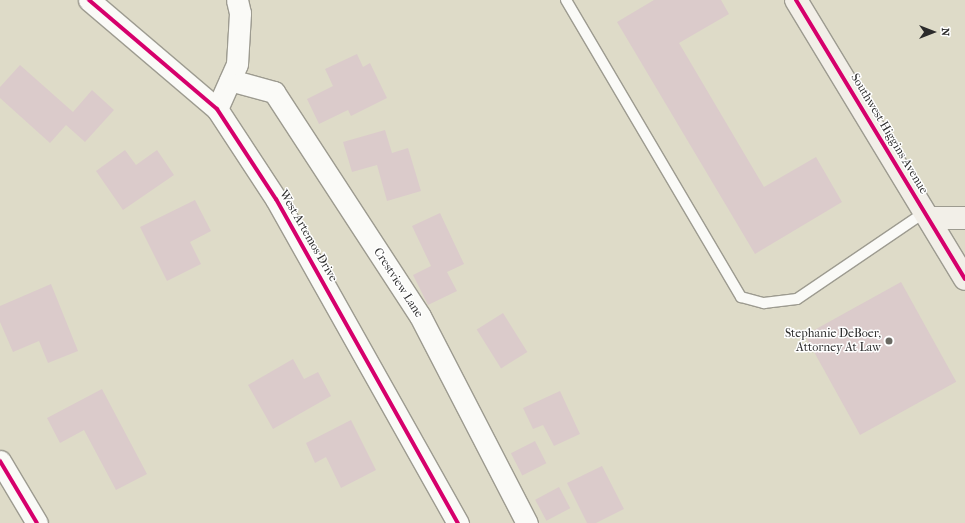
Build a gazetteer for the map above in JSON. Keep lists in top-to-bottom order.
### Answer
{
  "streets": {
    "main road": ["Southwest Higgins Avenue"],
    "street": ["West Artemos Drive", "Crestview Lane"]
  },
  "places": ["Stephanie DeBoer, Attorney At Law"],
  "north": "right"
}
